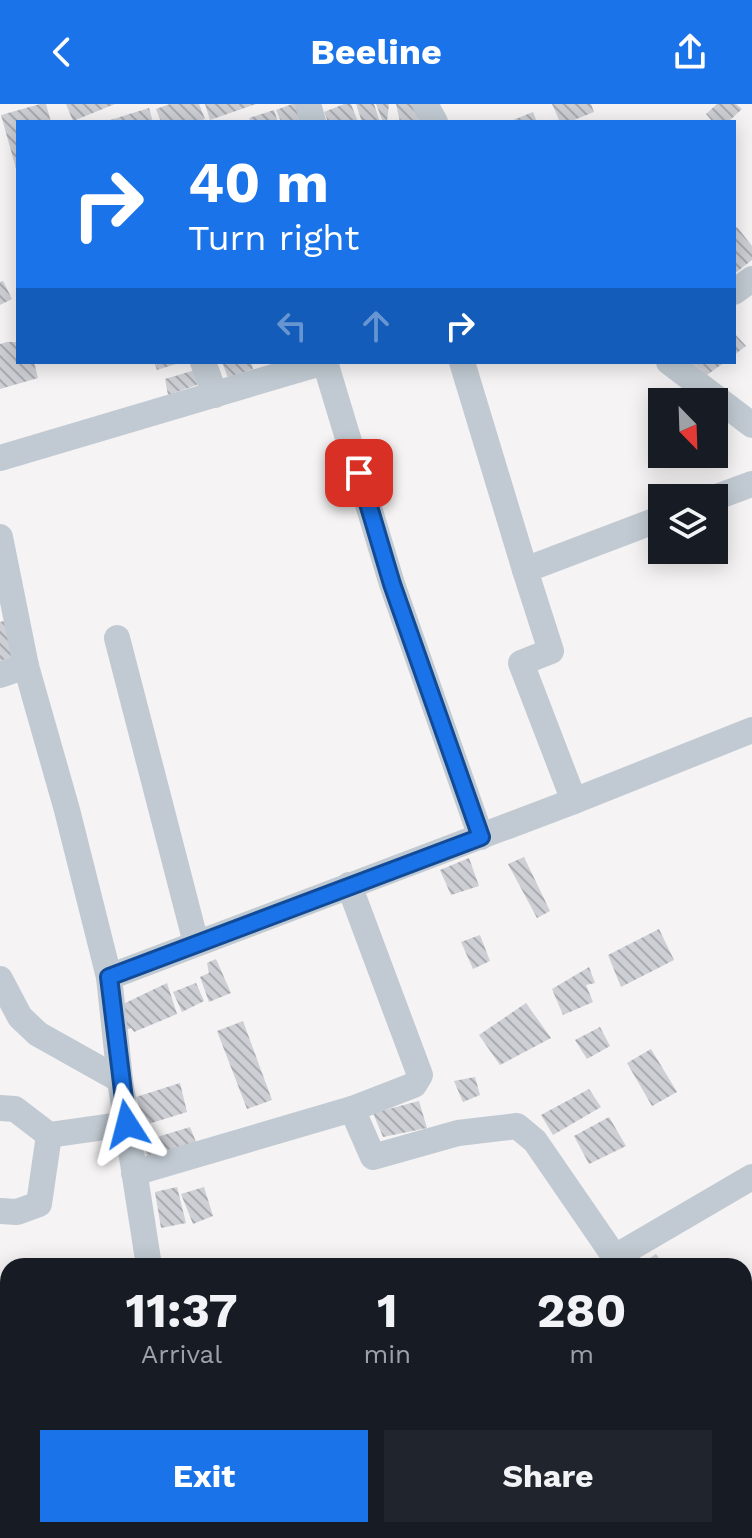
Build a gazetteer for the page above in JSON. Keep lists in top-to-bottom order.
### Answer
{
  "north": "bottom right",
  "page": {
    "header": "Beeline",
    "turn": ["40 m", "Turn right"],
    "eta": [
      "11:37",
      "Arrival",
      "1",
      "min",
      "280",
      "m"
    ],
    "buttons": ["Exit", "Share"]
  }
}
